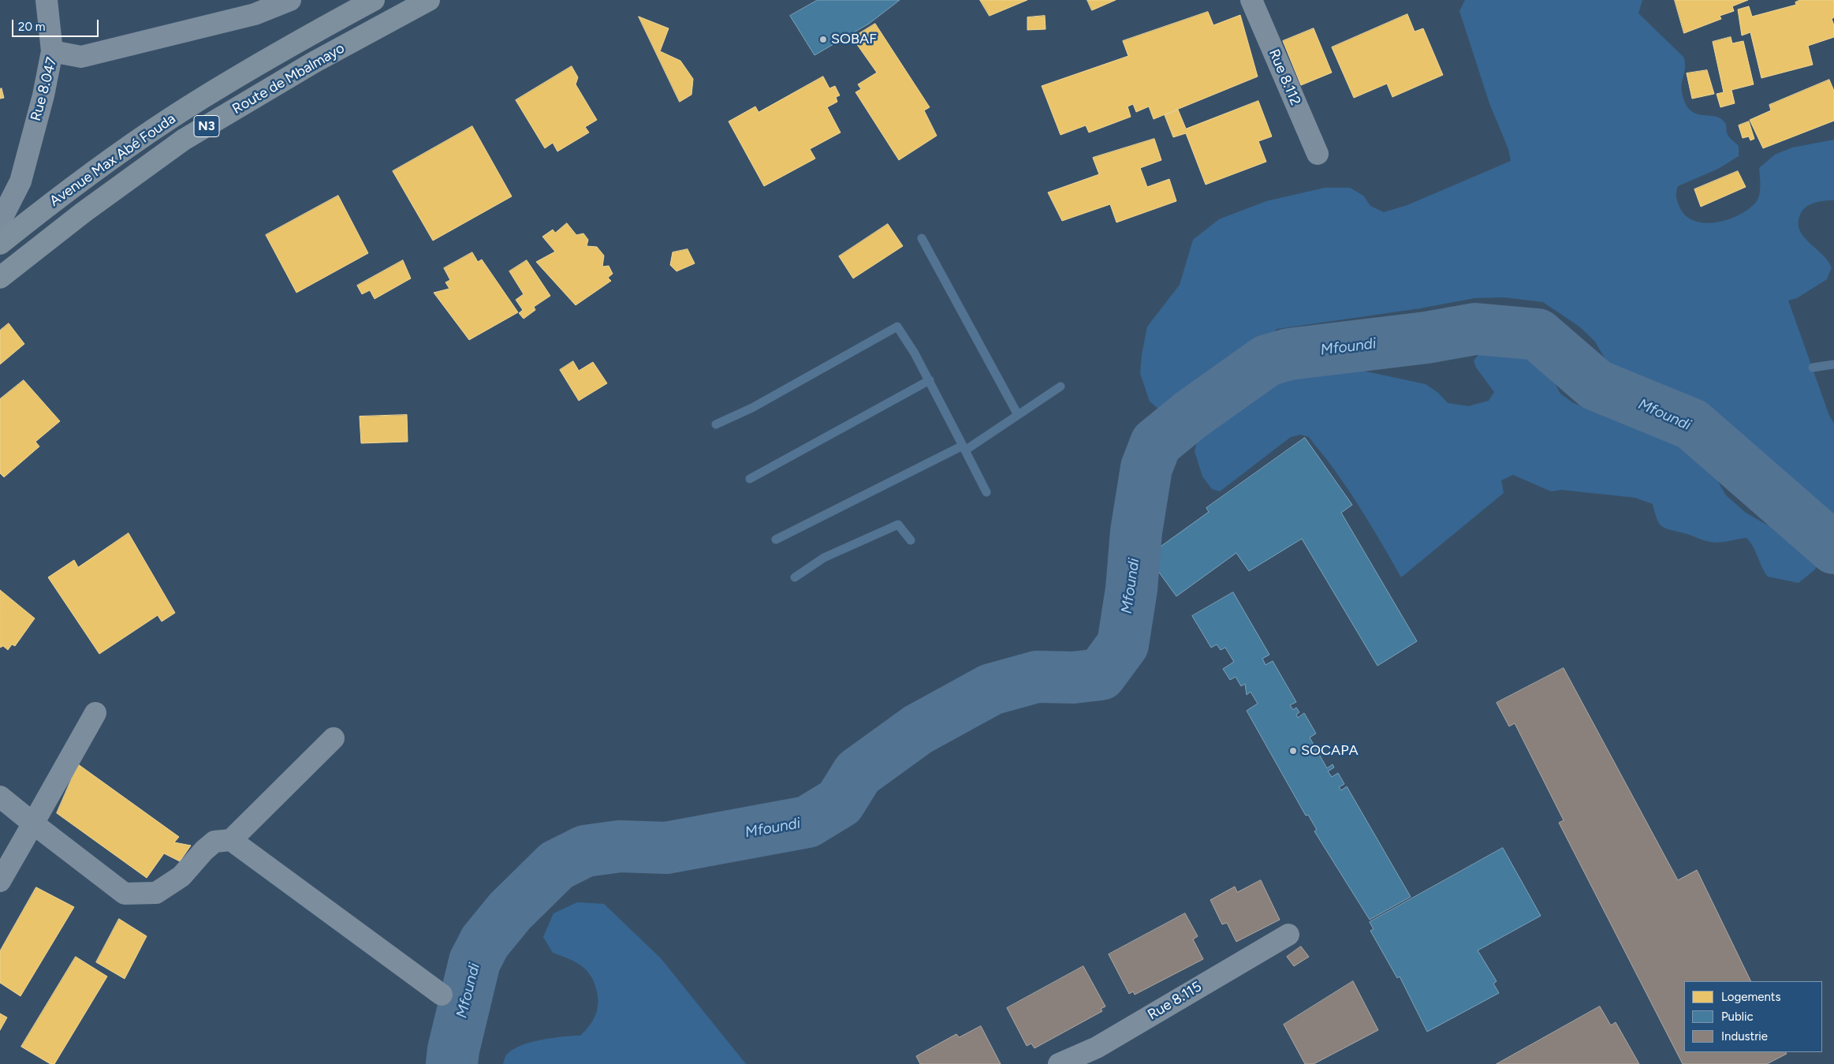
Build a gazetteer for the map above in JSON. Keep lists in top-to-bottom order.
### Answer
{
  "streets": {
    "highway": ["Route de Mbalmayo", "N3", "Avenue Max Abé Fouda"],
    "street": ["Rue 8.112", "Rue 8.047", "Rue 8.115"]
  },
  "water": ["Mfoundi"],
  "places": ["SOBAF", "SOCAPA"],
  "legend": ["Logements", "Public", "Industrie"],
  "scale_bar": "20 m"
}
